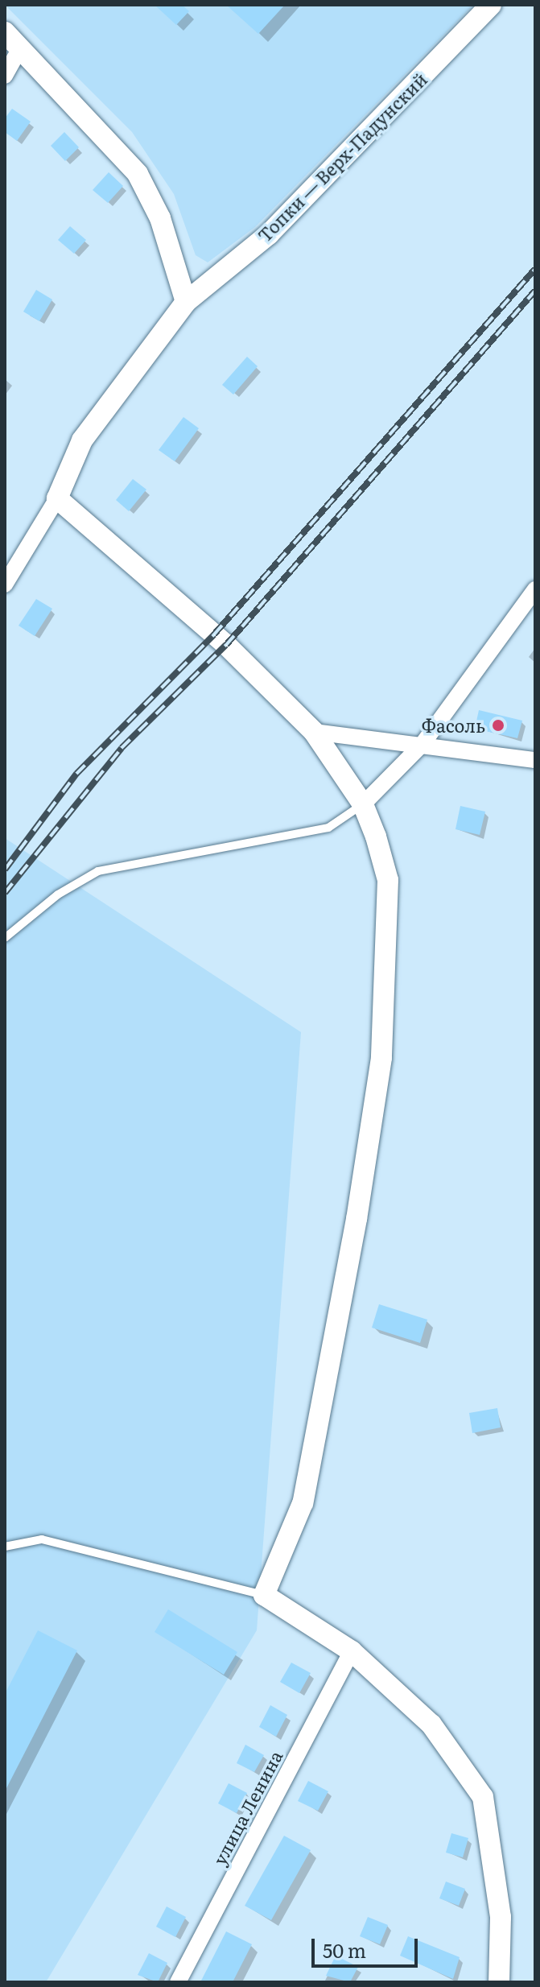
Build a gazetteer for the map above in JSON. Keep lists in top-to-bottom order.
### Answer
{
  "streets": {
    "street": ["Топки — Верх-Падунский", "улица Ленина"]
  },
  "places": ["Фасоль"],
  "scale_bar": "50 m"
}
